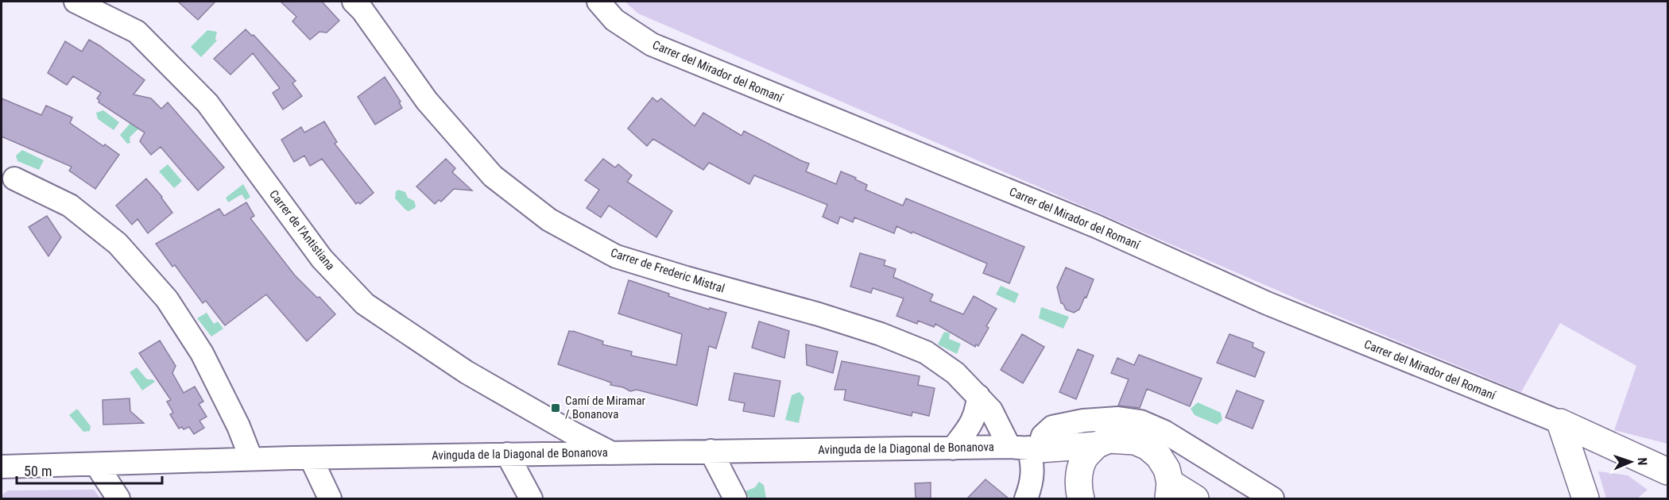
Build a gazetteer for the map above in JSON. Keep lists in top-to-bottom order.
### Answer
{
  "streets": {
    "street": [
      "Carrer del Mirador del Romaní",
      "Carrer de l'Antistiana",
      "Carrer de Frederic Mistral",
      "Avinguda de la Diagonal de Bonanova"
    ]
  },
  "crossings": [
    ["Carrer de l'Antistiana", "Avinguda de la Diagonal de Bonanova"],
    ["Carrer de Frederic Mistral", "Avinguda de la Diagonal de Bonanova"]
  ],
  "places": {
    "transit": ["Camí de Miramar / Bonanova"]
  },
  "scale_bar": "50 m",
  "north": "right"
}
